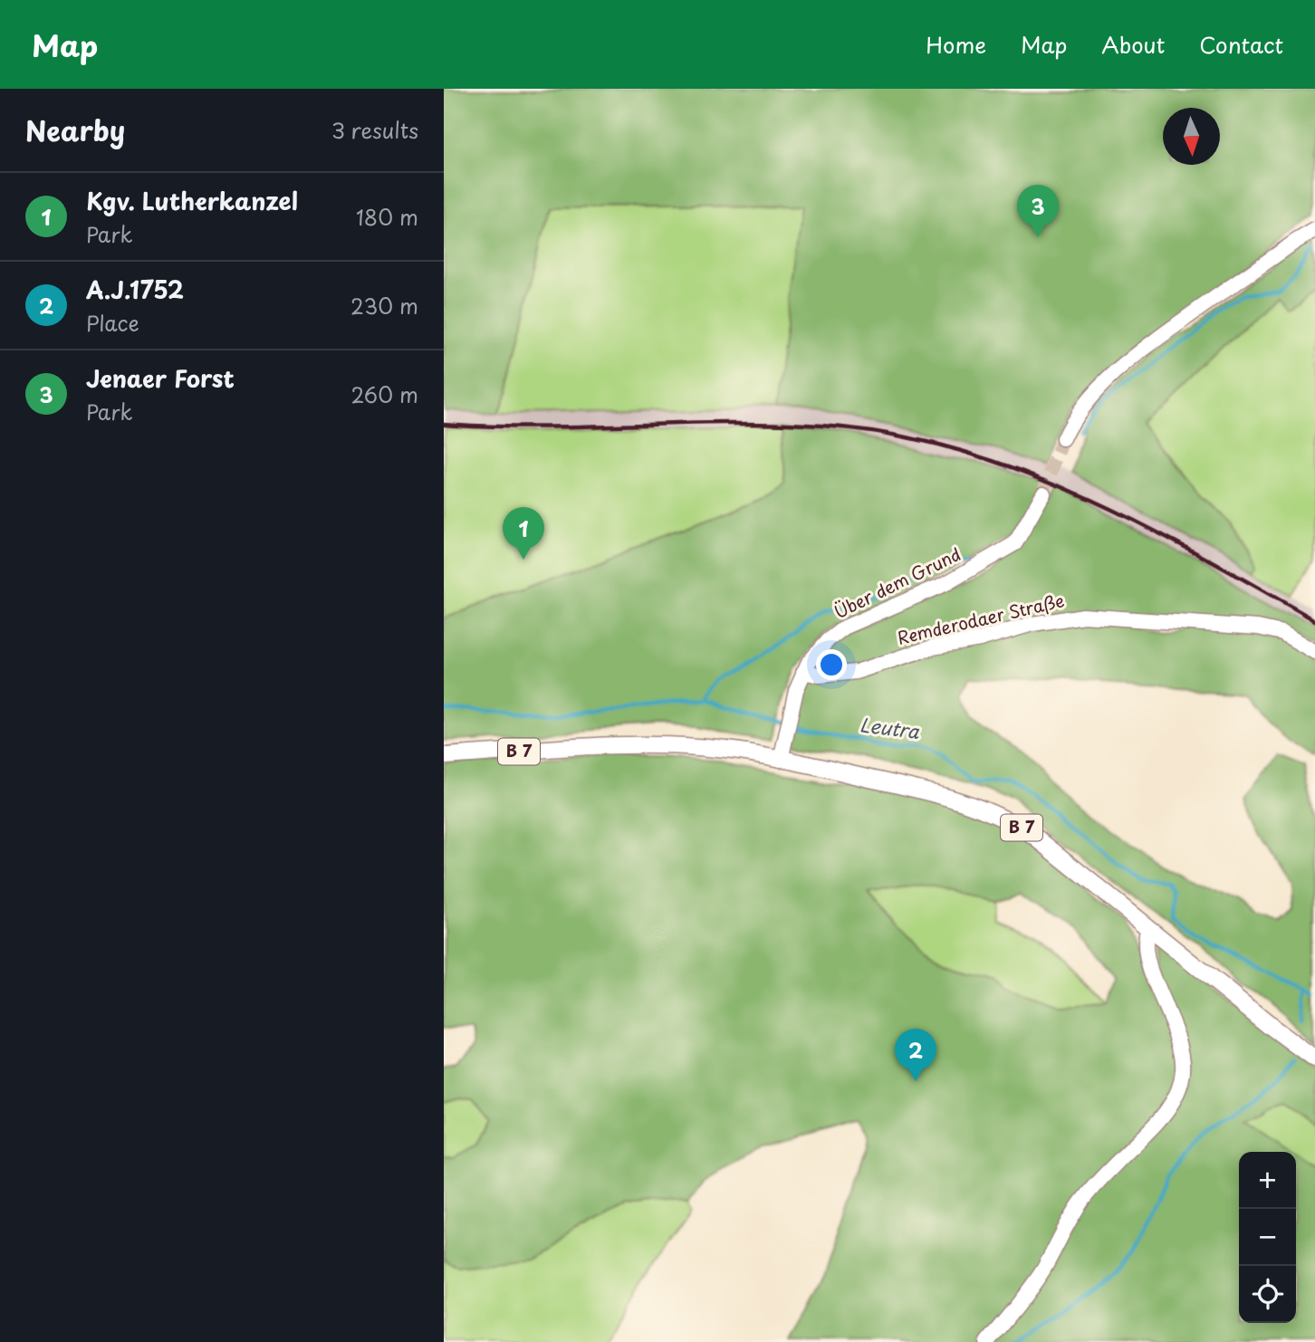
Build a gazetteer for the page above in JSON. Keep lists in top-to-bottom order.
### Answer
{
  "streets": {
    "main road": ["B 7"],
    "street": ["Über dem Grund", "Remderodaer Straße"]
  },
  "crossings": [
    ["Über dem Grund", "Remderodaer Straße"],
    ["Über dem Grund", "B 7"]
  ],
  "water": ["Leutra"],
  "north": "bottom",
  "page": {
    "header": "Map",
    "nav": [
      "Home",
      "Map",
      "About",
      "Contact"
    ],
    "heading": ["Nearby", "3 results"],
    "list": [
      {
        "mark": "1",
        "name": "Kgv. Lutherkanzel",
        "note": "Park",
        "value": "180 m"
      },
      {
        "mark": "2",
        "name": "A.J.1752",
        "note": "Place",
        "value": "230 m"
      },
      {
        "mark": "3",
        "name": "Jenaer Forst",
        "note": "Park",
        "value": "260 m"
      }
    ],
    "pins": ["3", "1", "2"],
    "map_buttons": ["+", "−"]
  }
}
